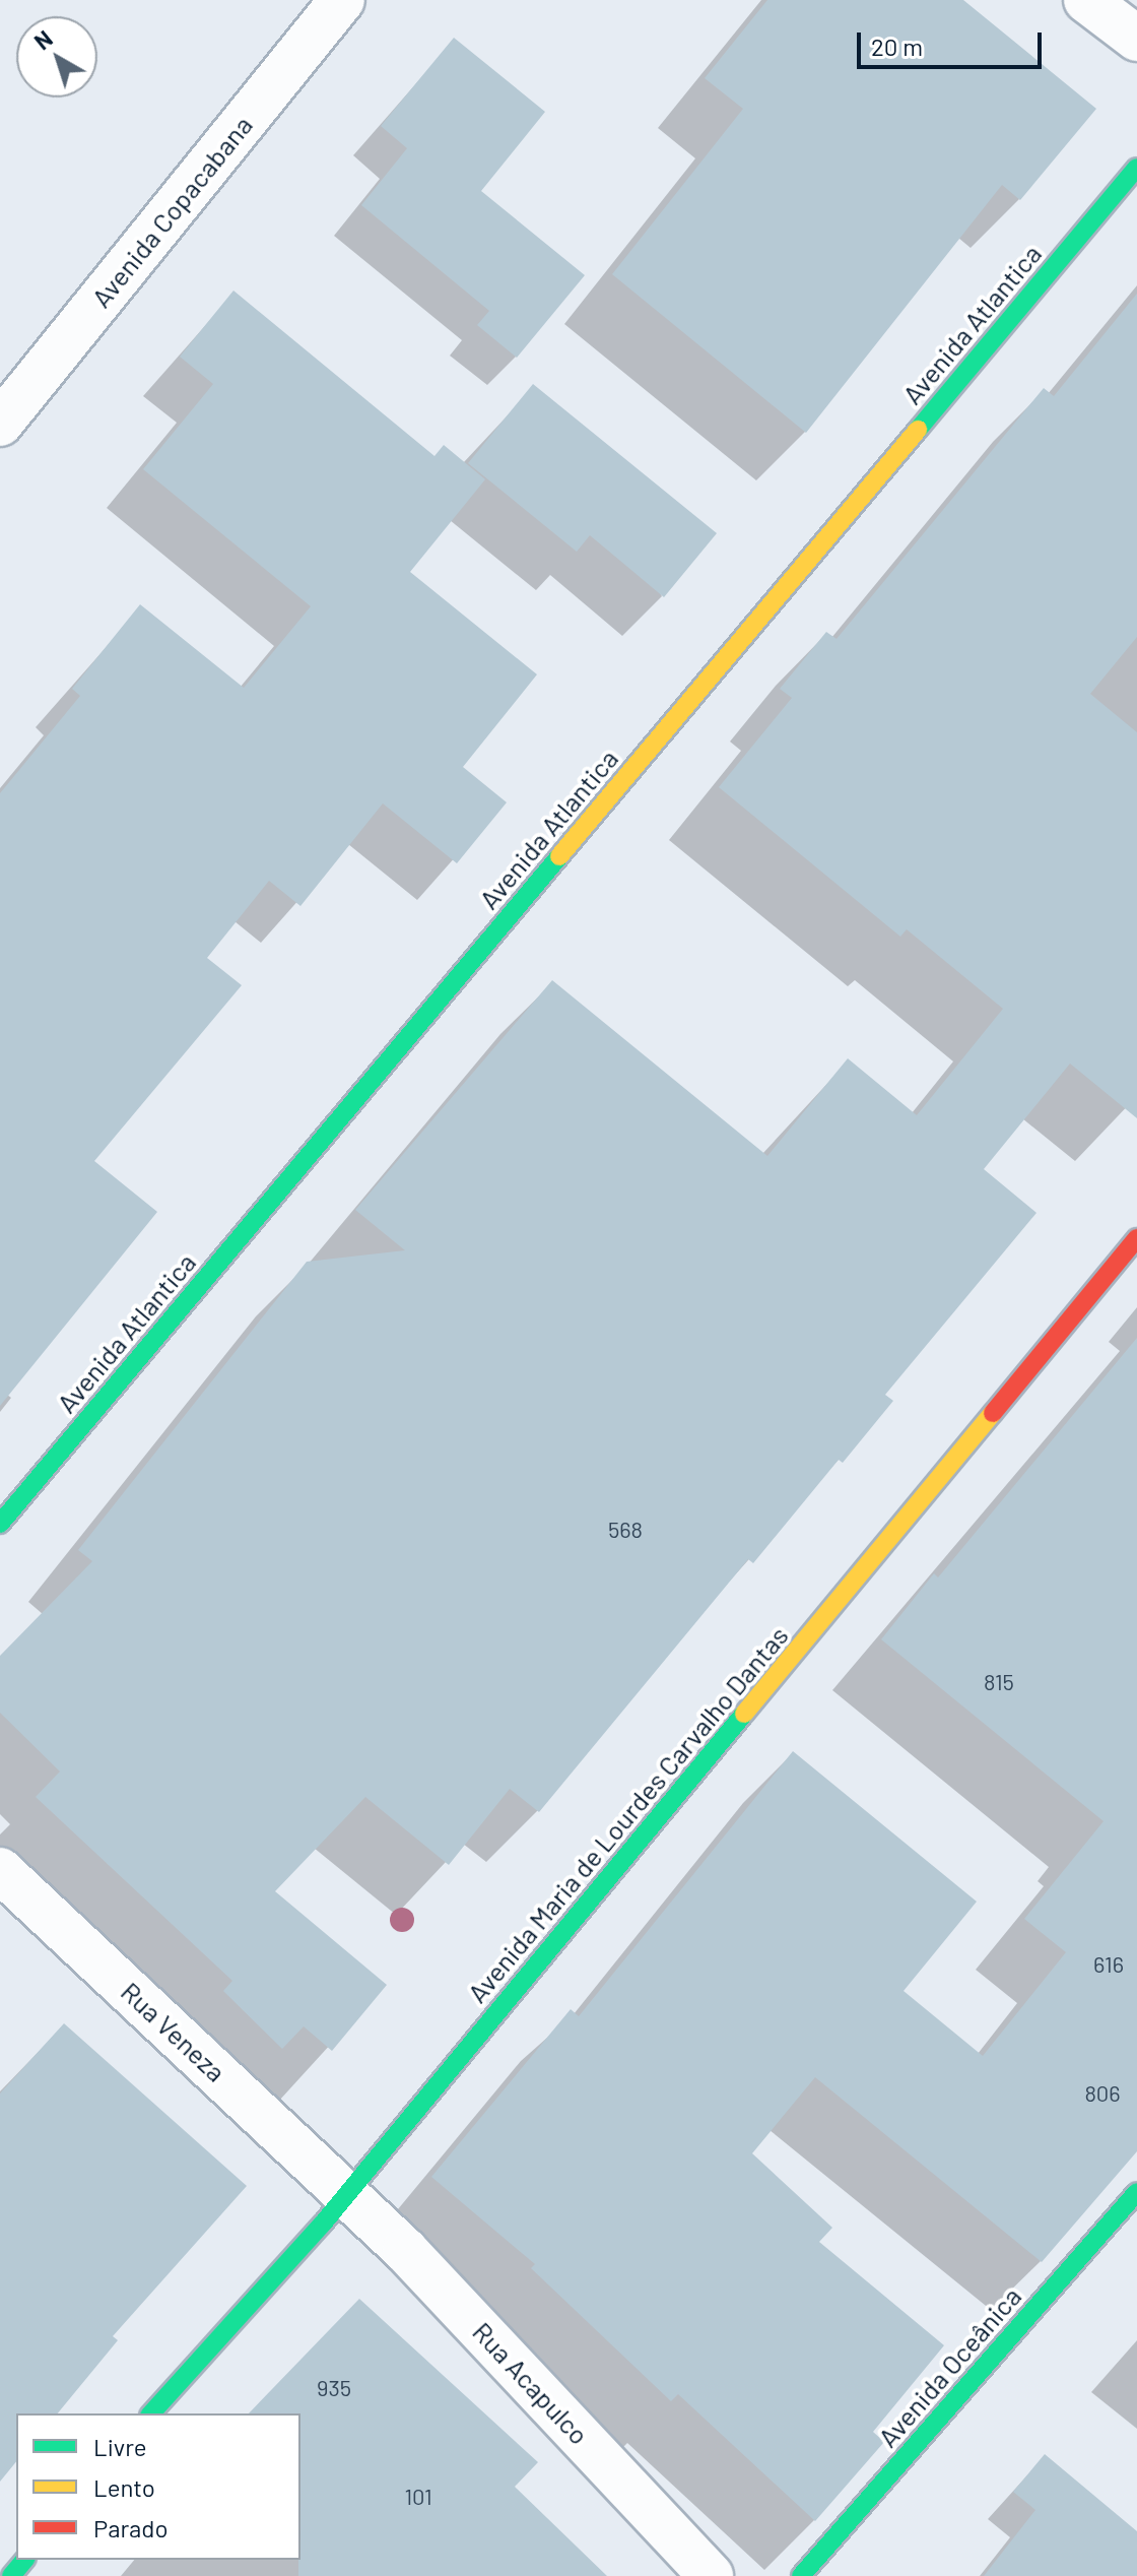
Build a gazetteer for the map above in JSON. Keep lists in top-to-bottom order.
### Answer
{
  "streets": {
    "street": [
      "Avenida Copacabana",
      "Avenida Atlantica",
      "Avenida Maria de Lourdes Carvalho Dantas",
      "Rua Veneza",
      "Avenida Oceânica",
      "Rua Acapulco"
    ]
  },
  "crossings": [
    ["Avenida Maria de Lourdes Carvalho Dantas", "Rua Veneza"],
    ["Avenida Maria de Lourdes Carvalho Dantas", "Rua Acapulco"],
    ["Rua Veneza", "Rua Acapulco"]
  ],
  "house_numbers": [
    "568",
    "815",
    "616",
    "806",
    "935",
    "101"
  ],
  "legend": ["Livre", "Lento", "Parado"],
  "scale_bar": "20 m",
  "north": "top left"
}
